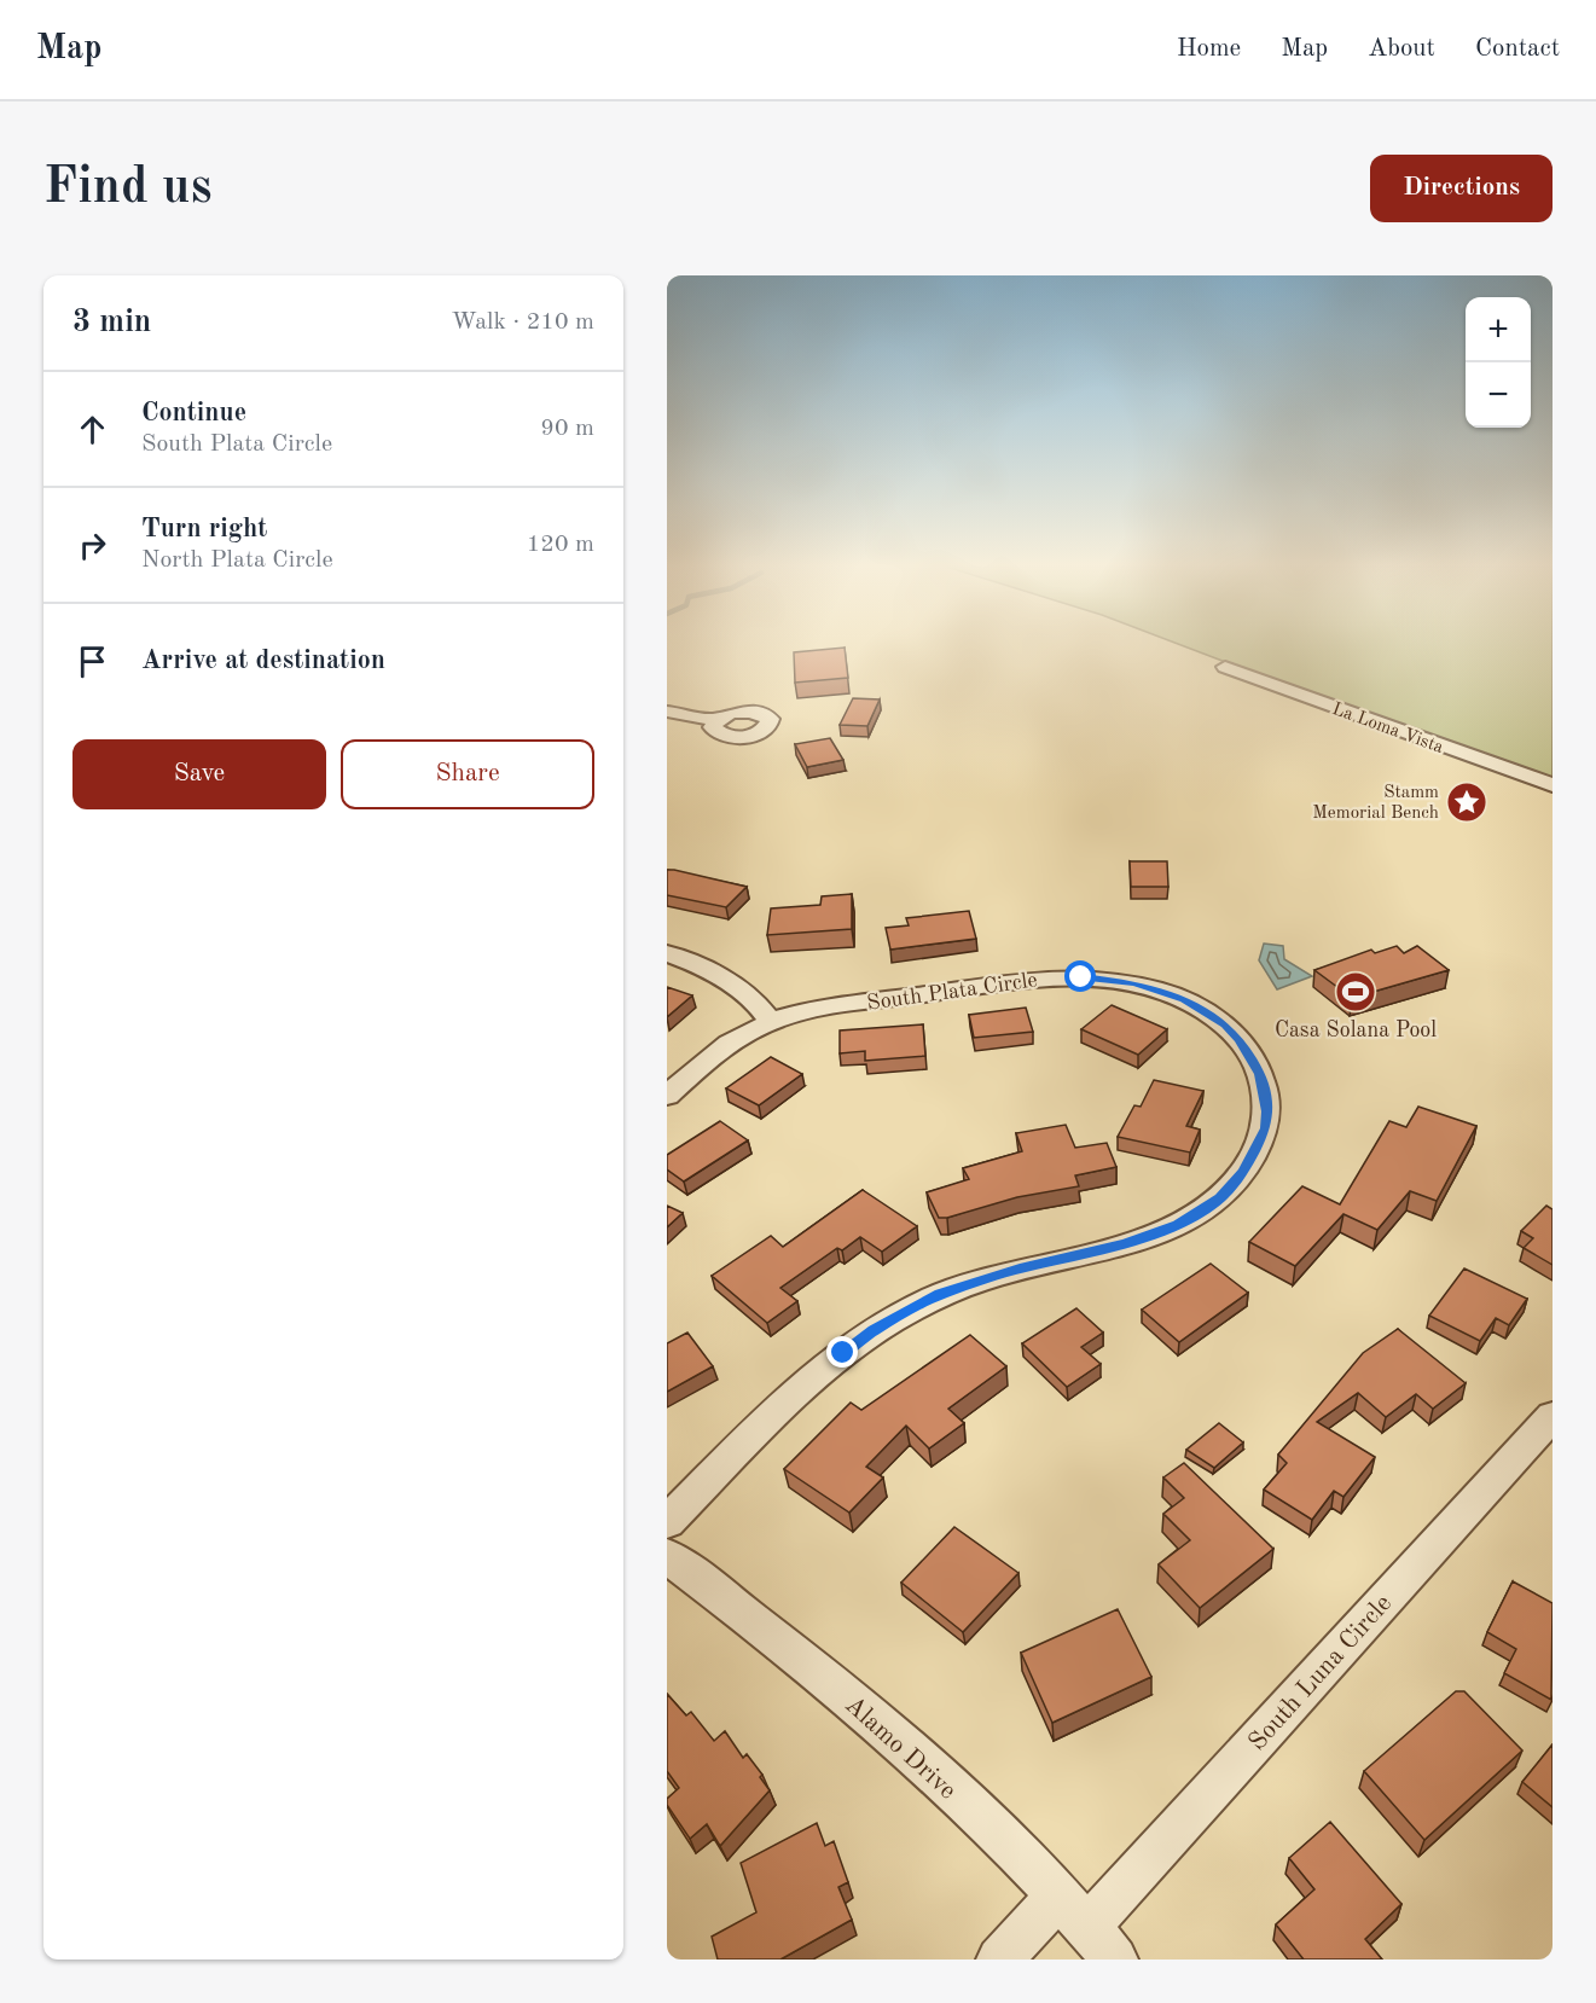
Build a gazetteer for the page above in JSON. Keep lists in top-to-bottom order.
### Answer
{
  "streets": {
    "street": [
      "La Loma Vista",
      "South Plata Circle",
      "South Luna Circle",
      "Alamo Drive"
    ]
  },
  "crossings": [
    ["South Luna Circle", "Alamo Drive"]
  ],
  "places": {
    "place": ["Stamm Memorial Bench"],
    "sports": ["Casa Solana Pool"]
  },
  "page": {
    "header": "Map",
    "nav": [
      "Home",
      "Map",
      "About",
      "Contact"
    ],
    "buttons": [
      "Directions",
      ["Save", "Share"]
    ],
    "title": "Find us",
    "heading": ["3 min", "Walk · 210 m"],
    "map_buttons": ["+", "−"],
    "list": [
      ["Continue", "South Plata Circle", "90 m"],
      ["Turn right", "North Plata Circle", "120 m"],
      "Arrive at destination"
    ]
  }
}
